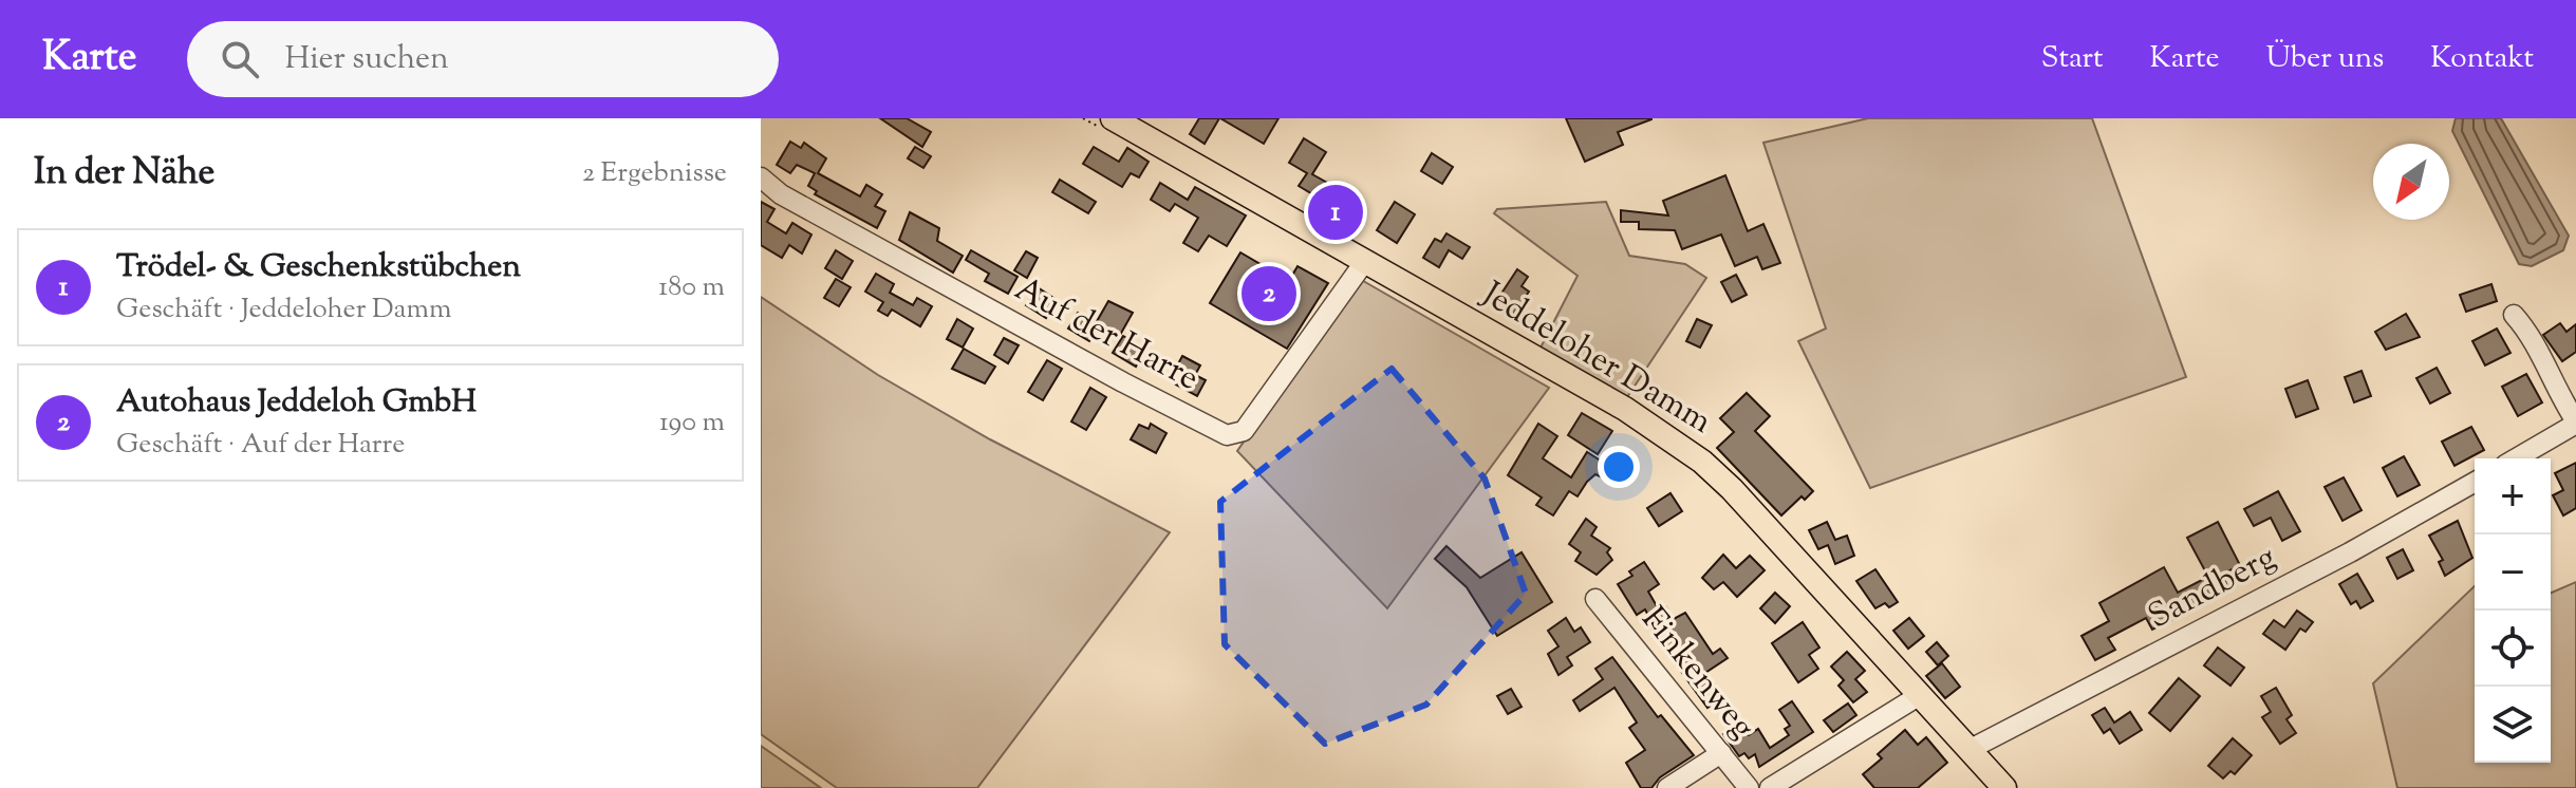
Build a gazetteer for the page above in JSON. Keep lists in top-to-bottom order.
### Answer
{
  "streets": {
    "main road": ["Jeddeloher Damm"],
    "street": ["Auf der Harre", "Sandberg", "Finkenweg"]
  },
  "crossings": [
    ["Auf der Harre", "Jeddeloher Damm"],
    ["Jeddeloher Damm", "Sandberg"]
  ],
  "north": "bottom left",
  "page": {
    "header": "Karte",
    "search": "Hier suchen",
    "nav": [
      "Start",
      "Karte",
      "Über uns",
      "Kontakt"
    ],
    "heading": ["In der Nähe", "2 Ergebnisse"],
    "pins": ["1", "2"],
    "list": [
      {
        "mark": "1",
        "name": "Trödel- & Geschenkstübchen",
        "note": "Geschäft · Jeddeloher Damm",
        "value": "180 m"
      },
      {
        "mark": "2",
        "name": "Autohaus Jeddeloh GmbH",
        "note": "Geschäft · Auf der Harre",
        "value": "190 m"
      }
    ],
    "map_buttons": ["+", "−"]
  }
}
